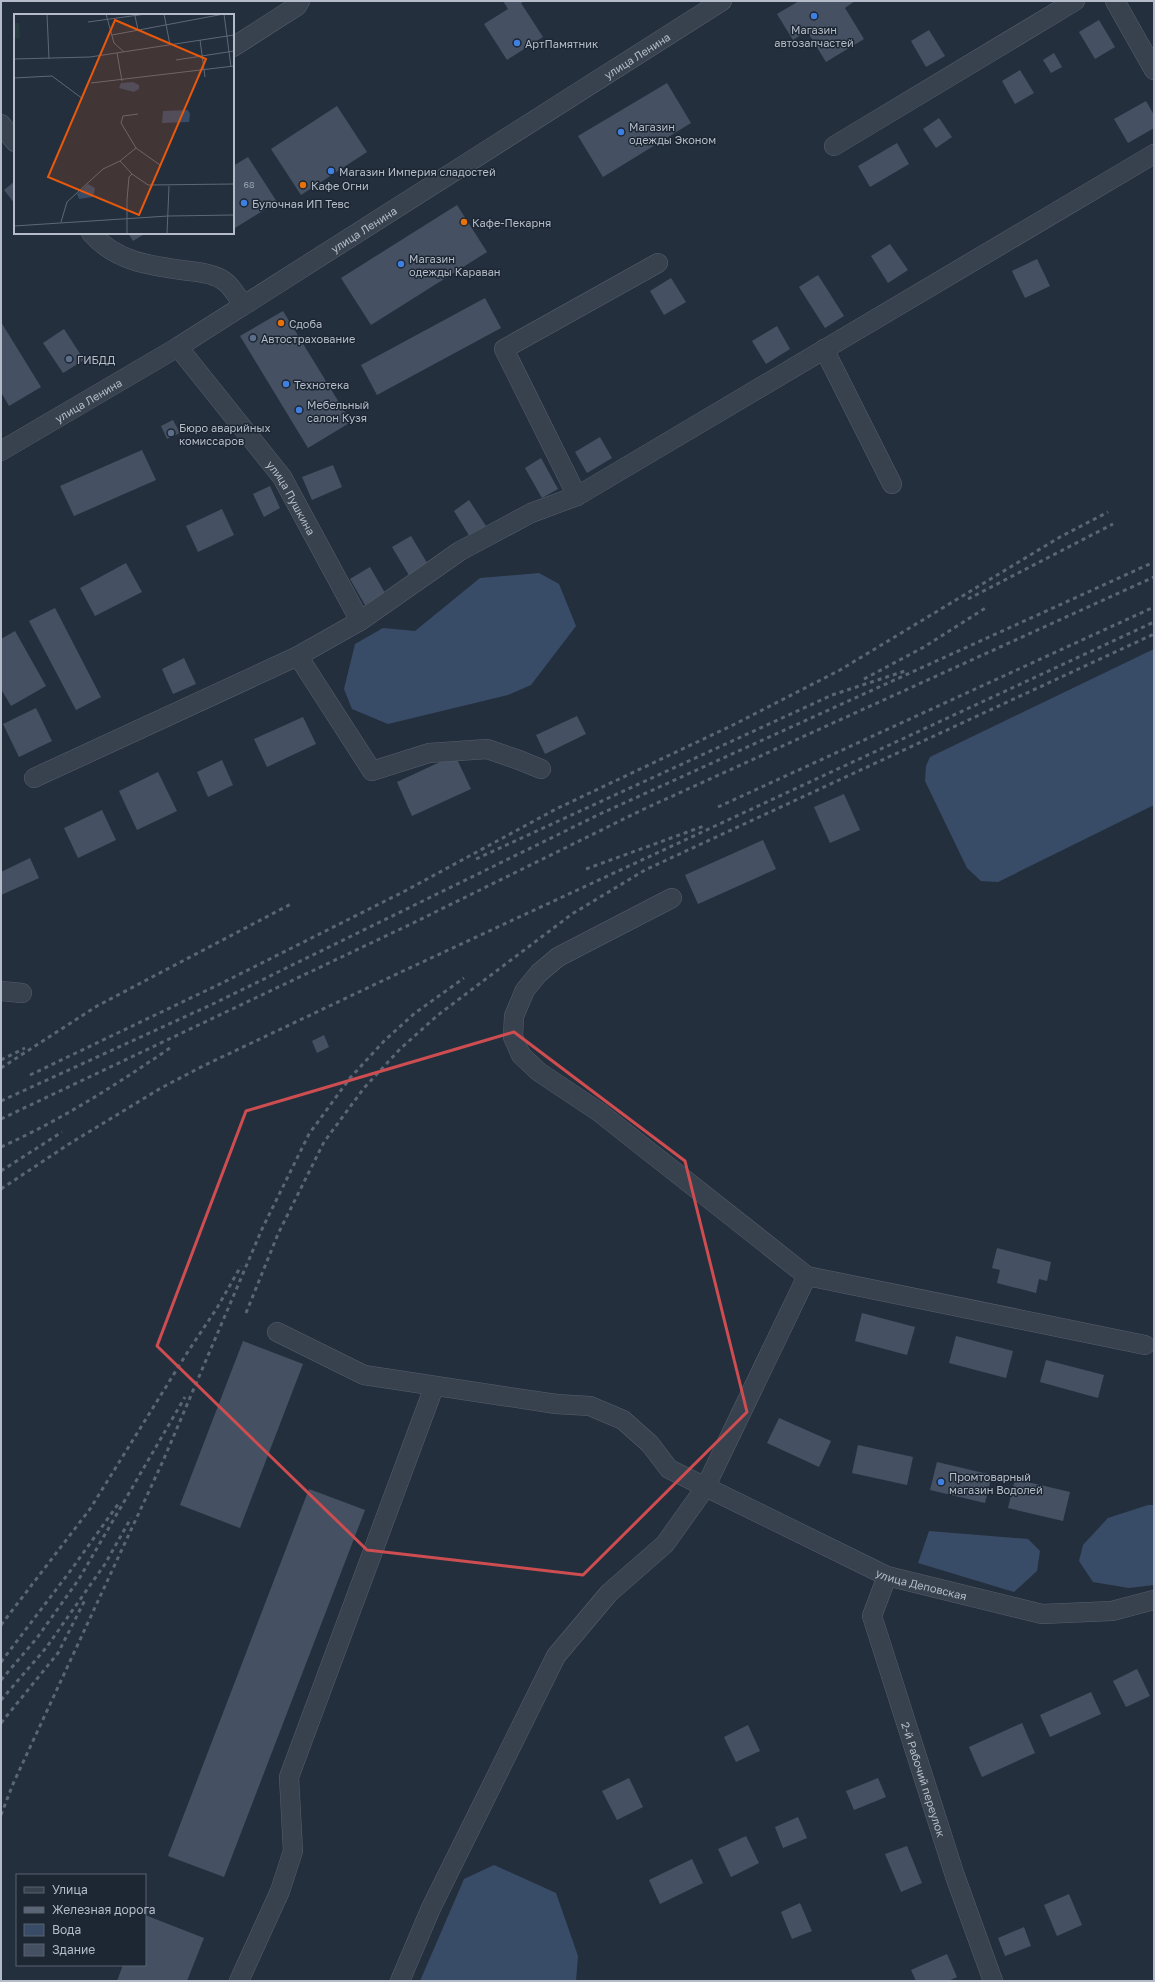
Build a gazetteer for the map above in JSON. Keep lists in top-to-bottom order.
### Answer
{
  "streets": {
    "street": [
      "улица Ленина",
      "улица Пушкина",
      "улица Деповская",
      "2-й Рабочий переулок"
    ]
  },
  "crossings": [
    ["улица Ленина", "улица Пушкина"],
    ["улица Деповская", "2-й Рабочий переулок"]
  ],
  "places": [
    "Магазин автозапчастей",
    "АртПамятник",
    "Магазин одежды Эконом",
    "Магазин Империя сладостей",
    "Кафе Огни",
    "Булочная ИП Тевс",
    "Кафе-Пекарня",
    "Магазин одежды Караван",
    "Сдоба",
    "Автострахование",
    "ГИБДД",
    "Технотека",
    "Мебельный салон Кузя",
    "Бюро аварийных комиссаров",
    "Промтоварный магазин Водолей"
  ],
  "house_numbers": ["68"],
  "legend": [
    "Улица",
    "Железная дорога",
    "Вода",
    "Здание"
  ]
}
